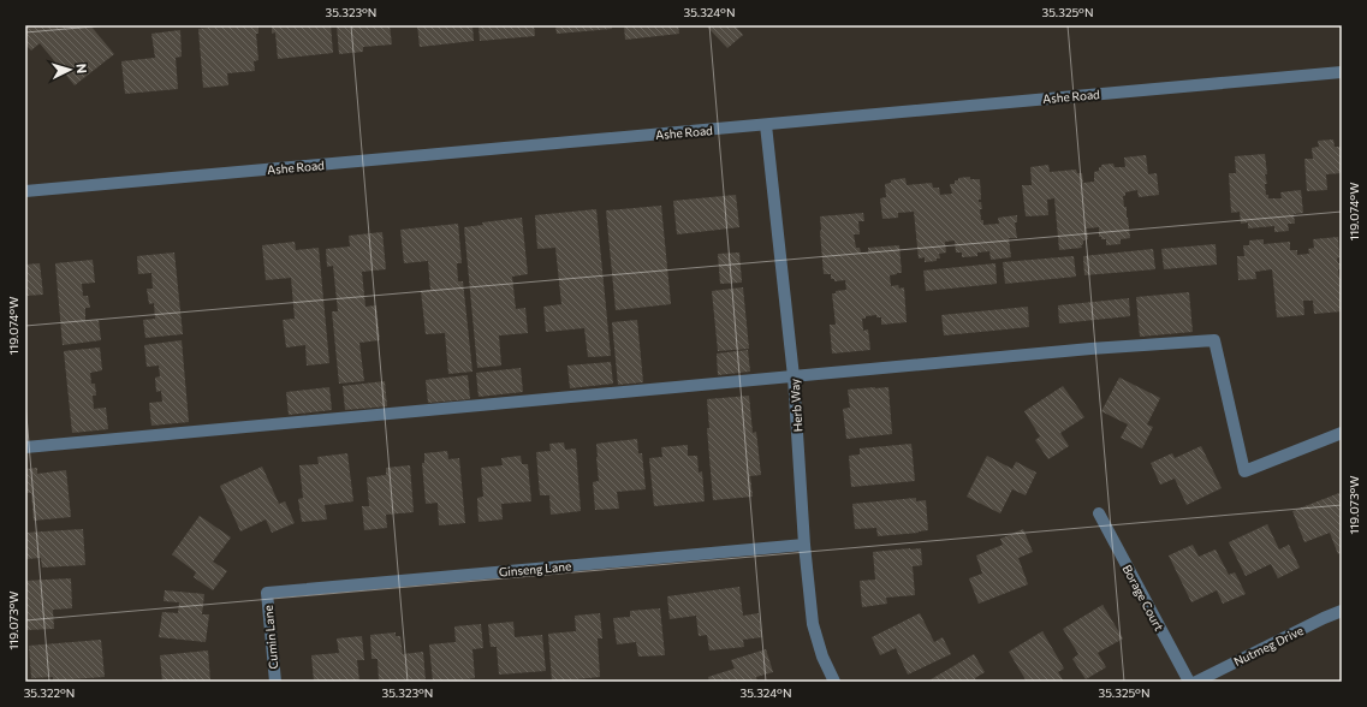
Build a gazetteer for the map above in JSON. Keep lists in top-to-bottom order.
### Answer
{
  "streets": {
    "street": [
      "Ashe Road",
      "Herb Way",
      "Ginseng Lane",
      "Borage Court",
      "Cumin Lane",
      "Nutmeg Drive"
    ]
  },
  "crossings": [
    ["Ashe Road", "Herb Way"],
    ["Herb Way", "Ginseng Lane"],
    ["Ginseng Lane", "Cumin Lane"]
  ],
  "north": "right",
  "coordinates": [
    "35.323°N",
    "35.324°N",
    "35.325°N",
    "119.074°W",
    "119.073°W",
    "35.322°N"
  ]
}
